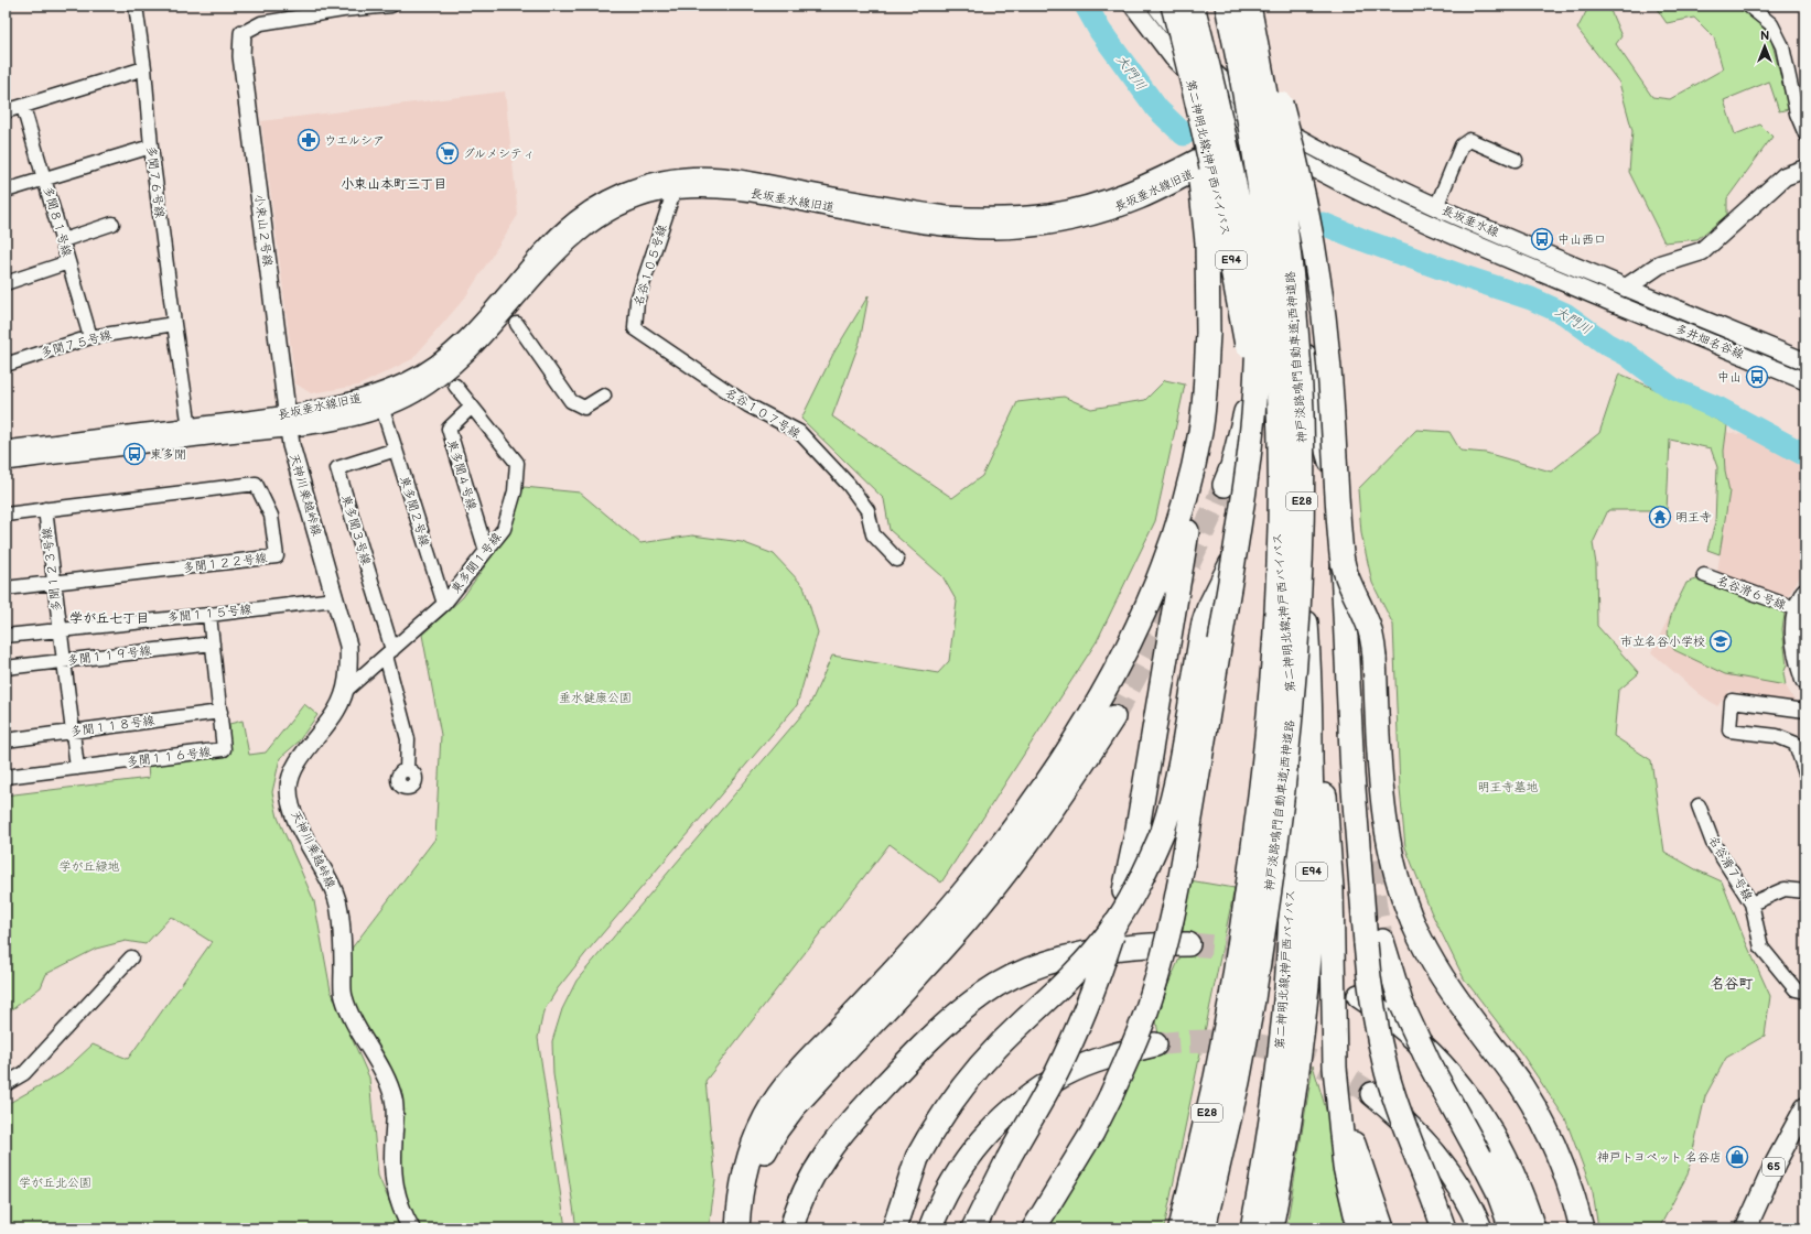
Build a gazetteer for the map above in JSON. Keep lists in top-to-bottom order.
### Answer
{
  "streets": {
    "highway": [
      "第二神明北線;神戸西バイパス",
      "E94",
      "神戸淡路鳴門自動車道;西神道路",
      "E28"
    ],
    "main road": ["長坂垂水線", "65"],
    "street": [
      "多聞７６号線",
      "長坂垂水線旧道",
      "多聞８１号線",
      "小束山２号線",
      "名谷１０５号線",
      "多井畑名谷線",
      "多聞７５号線",
      "名谷１０７号線",
      "東多聞４号線",
      "天神川乗越峠線",
      "東多聞２号線",
      "東多聞３号線",
      "多聞１２２号線",
      "東多聞１号線",
      "多聞１２３号線",
      "名谷滑６号線",
      "多聞１１５号線",
      "多聞１１９号線",
      "多聞１１８号線",
      "多聞１１６号線",
      "名谷滑７号線"
    ]
  },
  "crossings": [
    ["多聞７６号線", "長坂垂水線旧道"],
    ["多聞７６号線", "多聞７５号線"],
    ["長坂垂水線旧道", "長坂垂水線"],
    ["長坂垂水線旧道", "小束山２号線"],
    ["長坂垂水線旧道", "名谷１０５号線"],
    ["長坂垂水線旧道", "天神川乗越峠線"],
    ["多聞８１号線", "多聞７５号線"],
    ["長坂垂水線", "多井畑名谷線"],
    ["小束山２号線", "天神川乗越峠線"],
    ["名谷１０５号線", "名谷１０７号線"],
    ["神戸淡路鳴門自動車道;西神道路", "E28"],
    ["東多聞４号線", "東多聞１号線"],
    ["天神川乗越峠線", "東多聞１号線"],
    ["天神川乗越峠線", "多聞１１５号線"],
    ["東多聞２号線", "東多聞３号線"],
    ["東多聞２号線", "東多聞１号線"],
    ["東多聞３号線", "東多聞１号線"],
    ["多聞１２２号線", "多聞１２３号線"],
    ["多聞１２３号線", "多聞１１５号線"],
    ["多聞１２３号線", "多聞１１９号線"],
    ["多聞１２３号線", "多聞１１８号線"],
    ["多聞１２３号線", "多聞１１６号線"],
    ["多聞１１５号線", "多聞１１６号線"],
    ["多聞１１９号線", "多聞１１６号線"],
    ["多聞１１８号線", "多聞１１６号線"]
  ],
  "districts": ["小束山本町三丁目", "学が丘七丁目", "名谷町"],
  "water": ["大門川"],
  "parks": [
    "垂水健康公園",
    "明王寺墓地",
    "学が丘緑地",
    "学が丘北公園"
  ],
  "places": {
    "pharmacy": ["ウエルシア"],
    "supermarket": ["グルメシティ"],
    "bus stop": ["中山西口", "中山", "東多聞"],
    "temple": ["明王寺"],
    "school or university": ["市立名谷小学校"],
    "shop": ["神戸トヨペット 名谷店"]
  },
  "north": "top"
}
